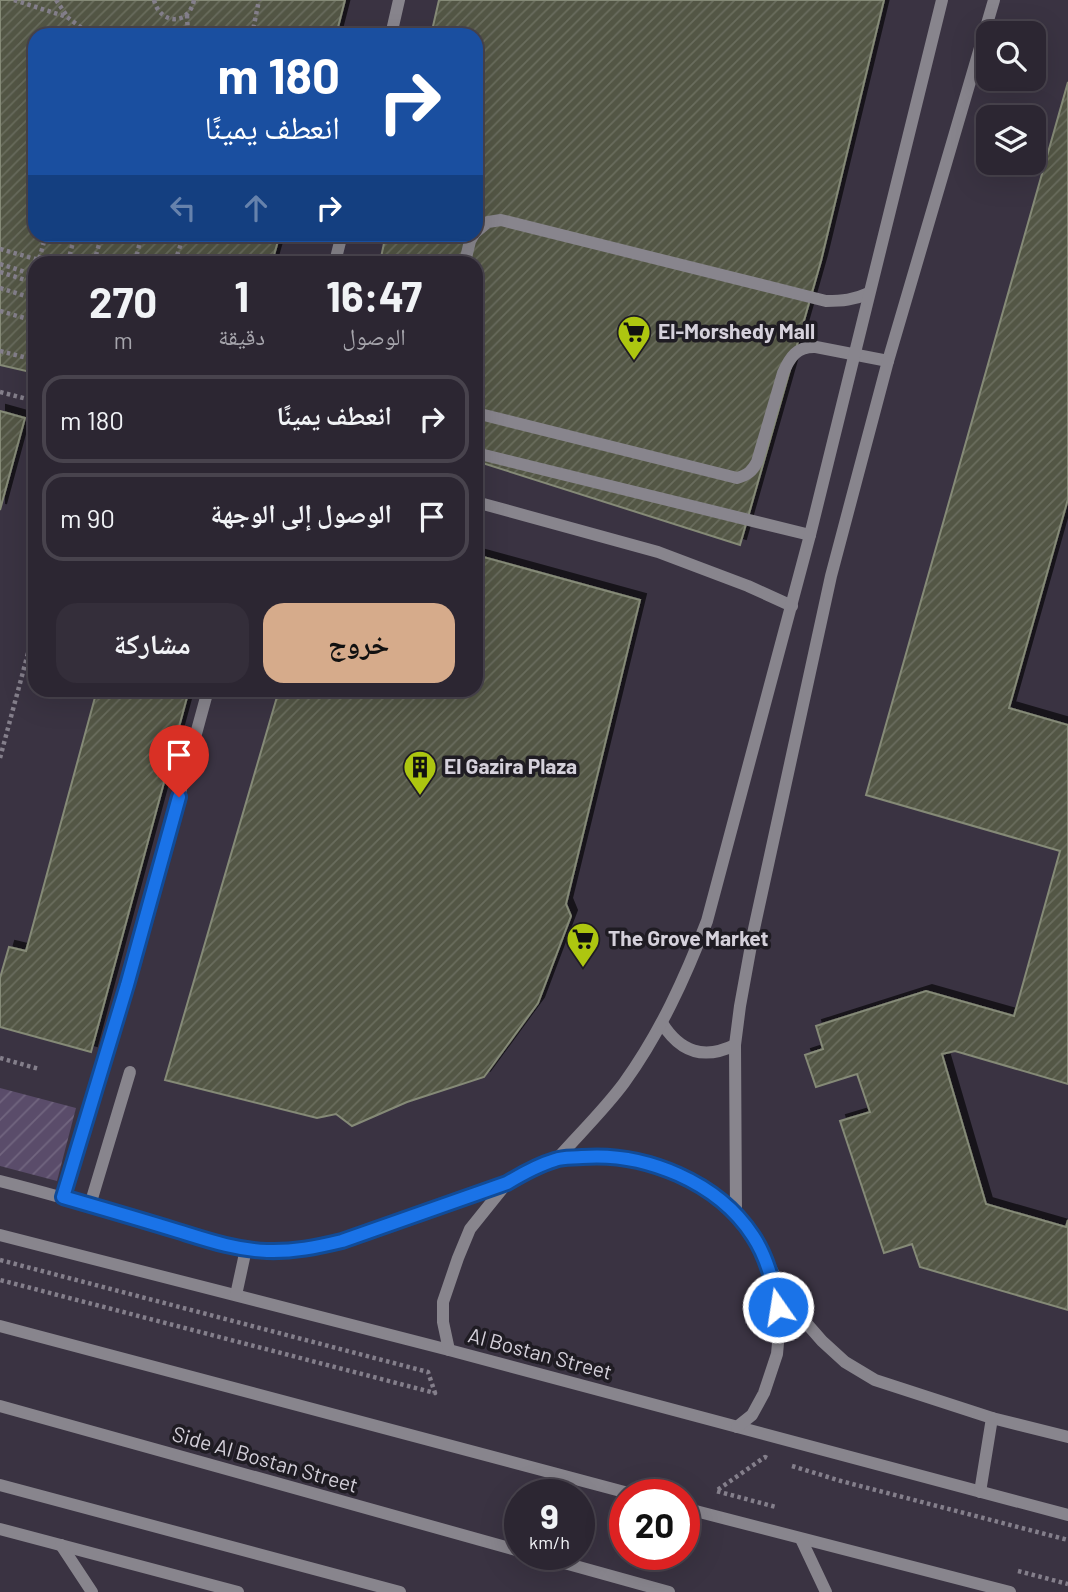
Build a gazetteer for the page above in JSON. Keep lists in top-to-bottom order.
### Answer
{
  "streets": {
    "street": ["Al Bostan Street", "Side Al Bostan Street"]
  },
  "places": {
    "supermarket": ["El-Morshedy Mall", "The Grove Market"],
    "building": ["El Gazira Plaza"]
  },
  "page": {
    "turn": ["180 m", "انعطف يمينًا"],
    "eta": [
      "16:47",
      "الوصول",
      "1",
      "دقيقة",
      "270",
      "m"
    ],
    "list": [
      {
        "name": "انعطف يمينًا",
        "value": "180 m"
      },
      {
        "name": "الوصول إلى الوجهة",
        "value": "90 m"
      }
    ],
    "buttons": ["خروج", "مشاركة"],
    "speed": "9 km/h",
    "limit": "20"
  }
}
